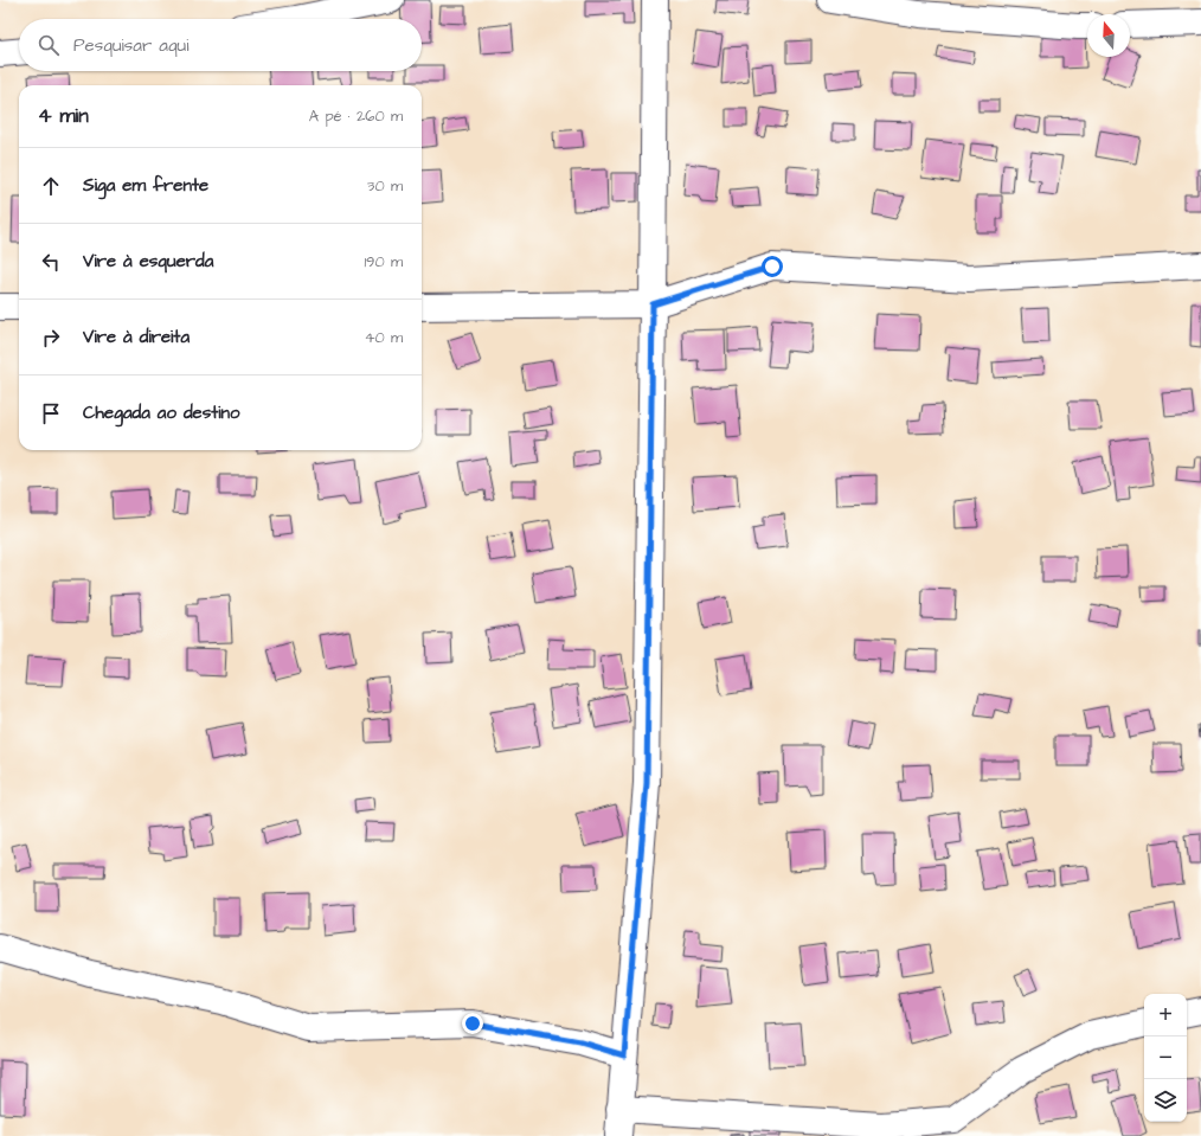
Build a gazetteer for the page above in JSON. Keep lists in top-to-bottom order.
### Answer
{
  "north": "top",
  "page": {
    "search": "Pesquisar aqui",
    "heading": ["4 min", "A pé · 260 m"],
    "list": [
      ["Siga em frente", "30 m"],
      ["Vire à esquerda", "190 m"],
      ["Vire à direita", "40 m"],
      "Chegada ao destino"
    ],
    "map_buttons": ["+", "−"]
  }
}
